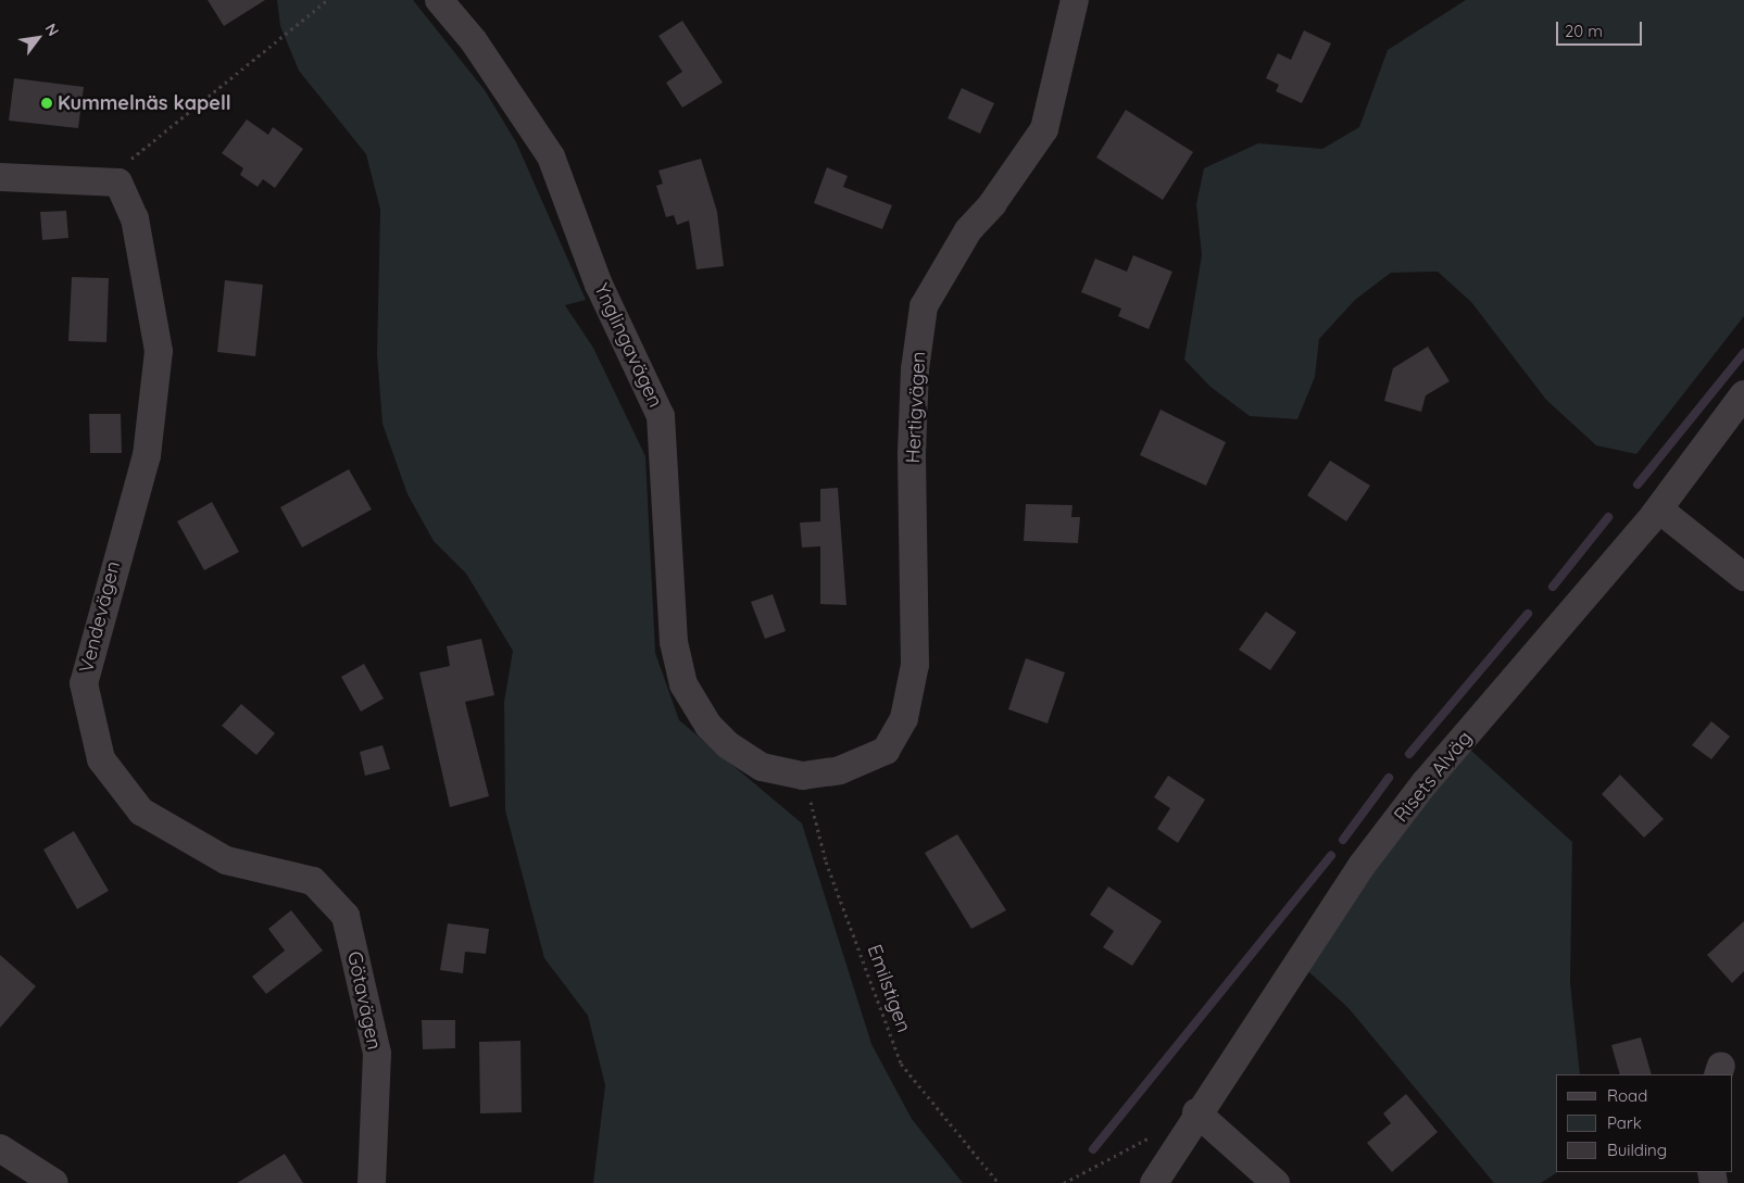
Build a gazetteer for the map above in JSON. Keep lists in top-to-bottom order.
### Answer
{
  "streets": {
    "street": [
      "Ynglingavägen",
      "Hertigvägen",
      "Vendevägen",
      "Risets Alväg",
      "Götavägen"
    ],
    "path": ["Emilstigen"]
  },
  "crossings": [
    ["Ynglingavägen", "Hertigvägen"],
    ["Ynglingavägen", "Emilstigen"],
    ["Hertigvägen", "Emilstigen"],
    ["Vendevägen", "Götavägen"]
  ],
  "places": ["Kummelnäs kapell"],
  "legend": ["Road", "Park", "Building"],
  "scale_bar": "20 m",
  "north": "top right"
}
